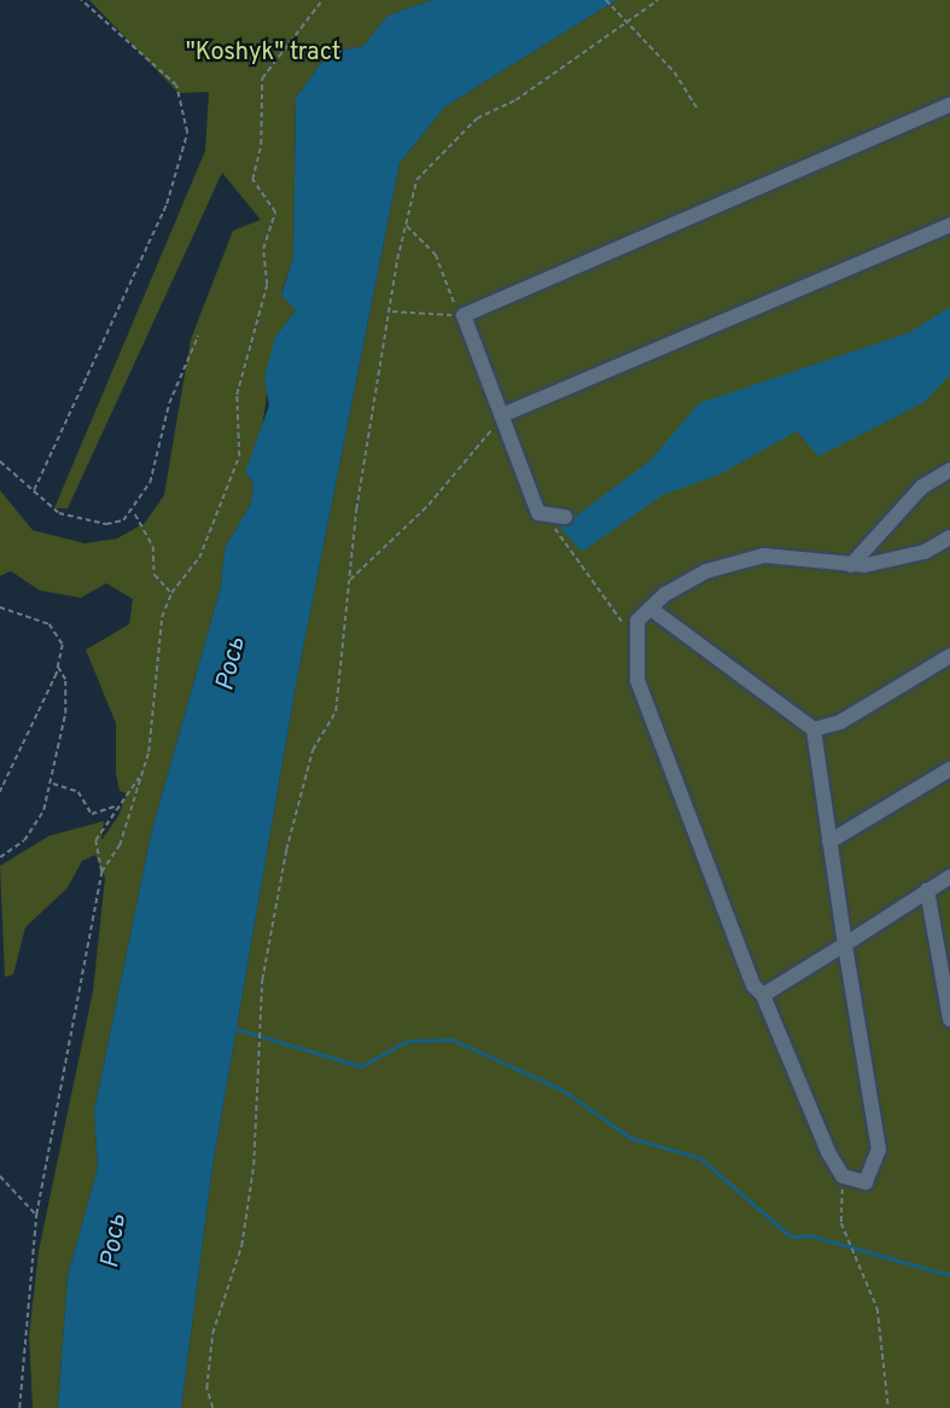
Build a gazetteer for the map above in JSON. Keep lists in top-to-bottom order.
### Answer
{
  "water": ["Рось"],
  "parks": ["\"Koshyk\" tract"]
}
